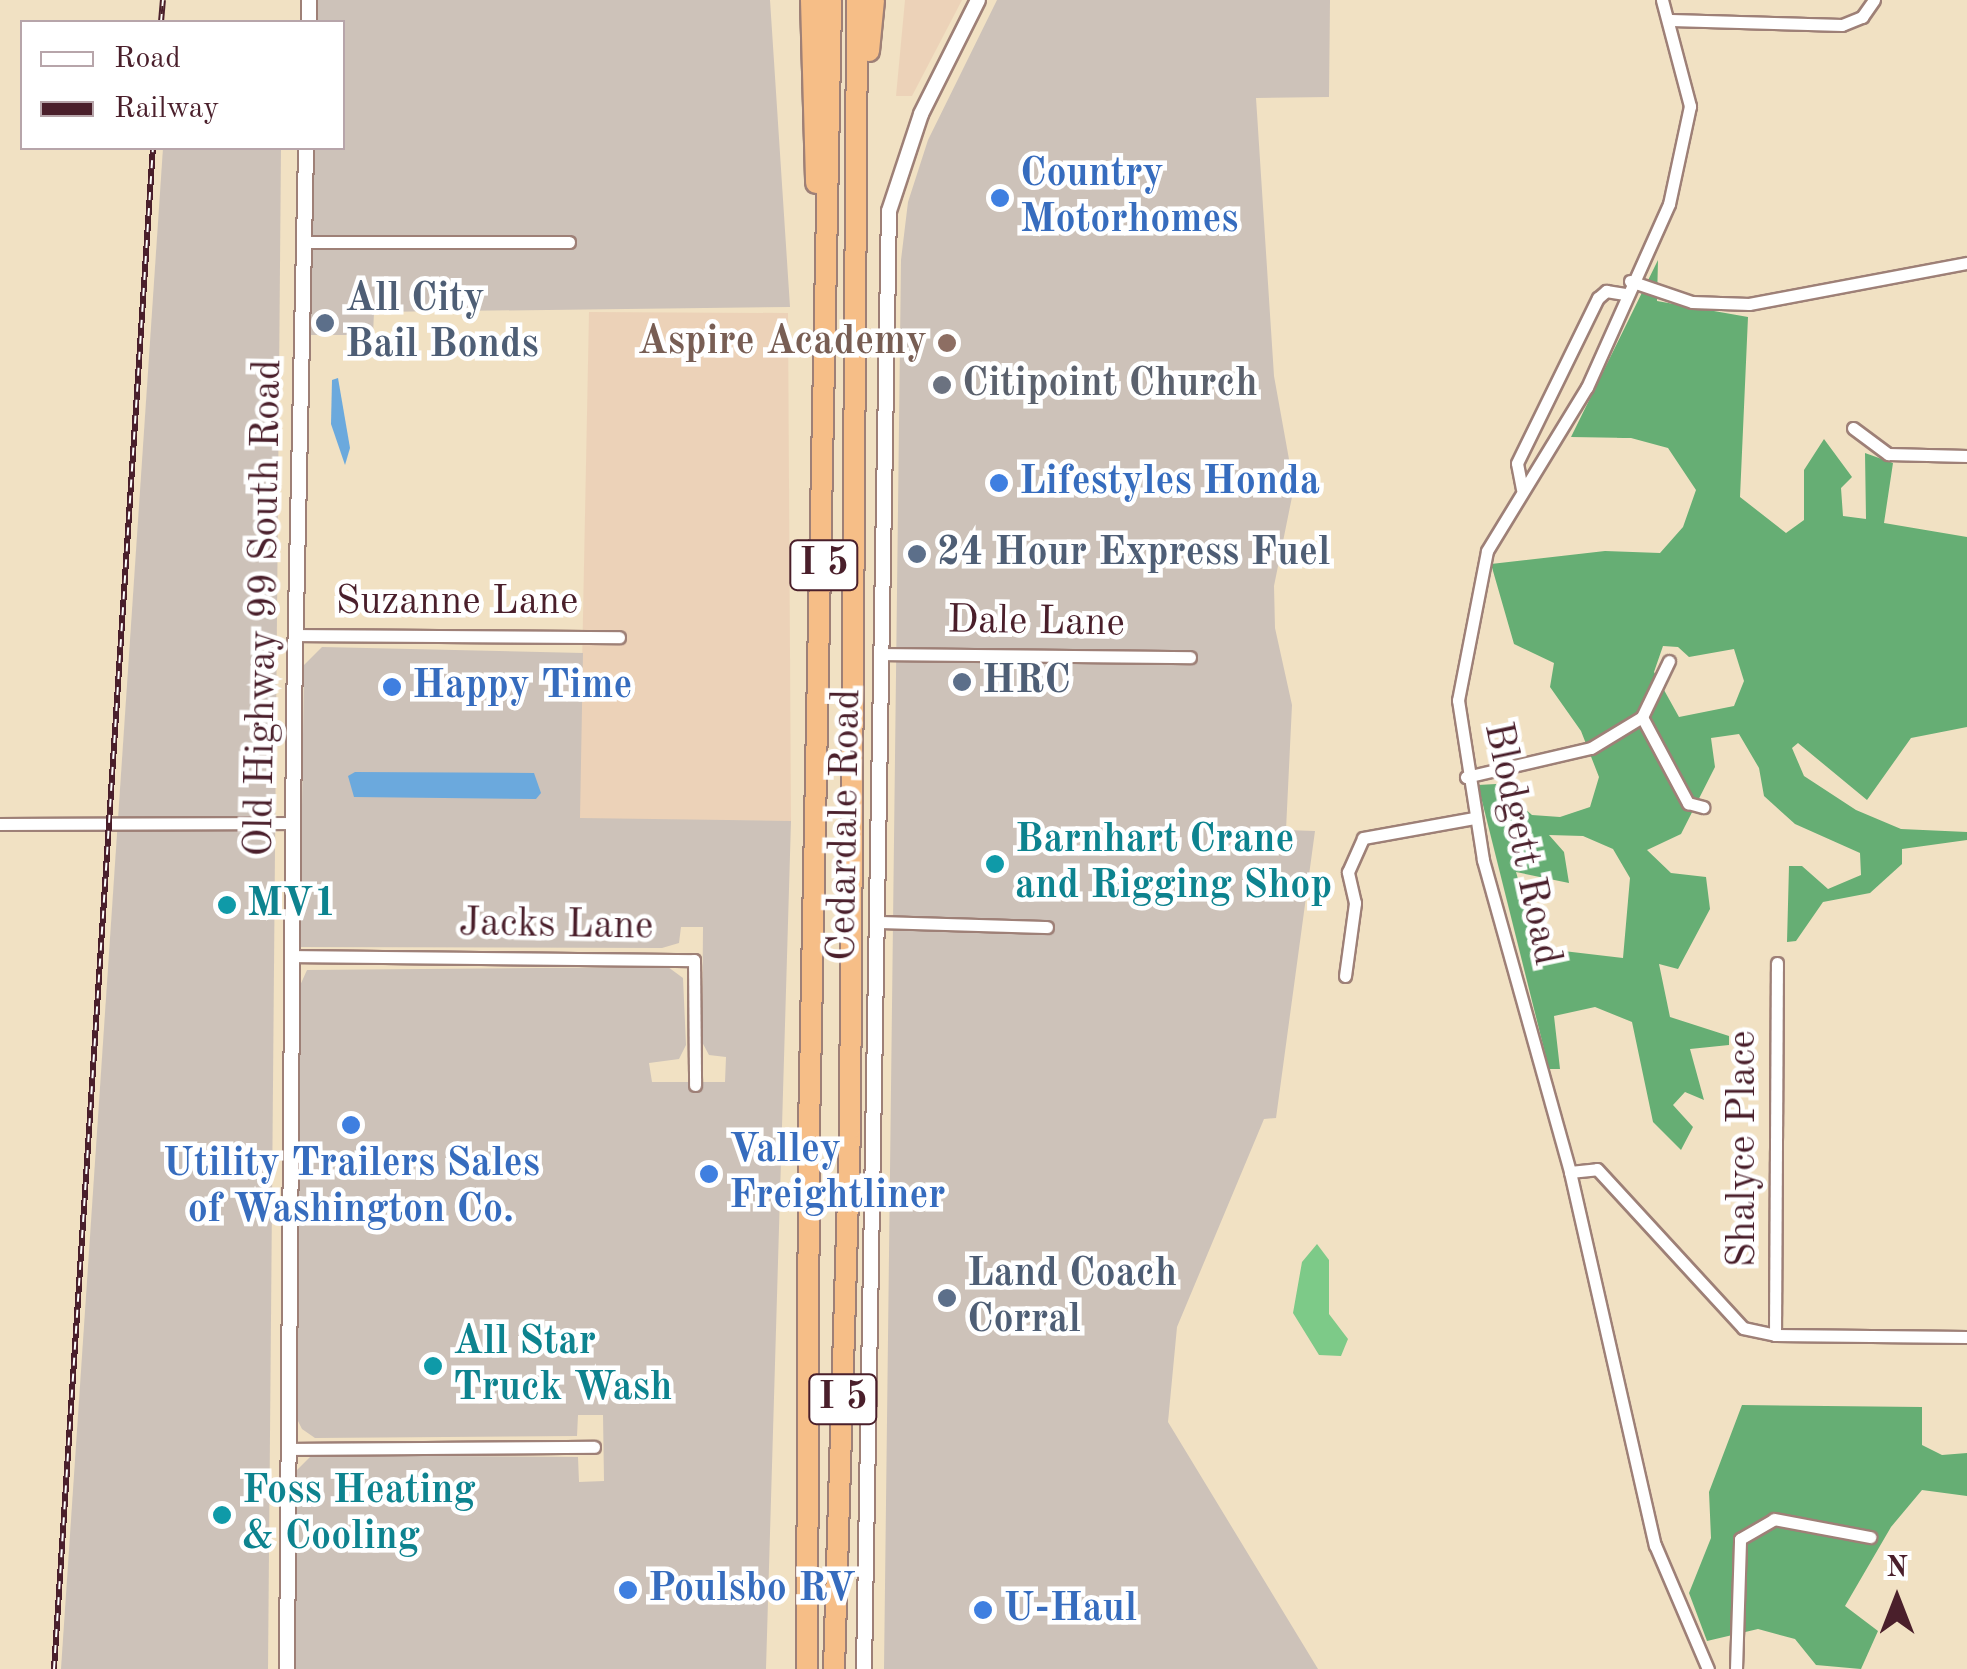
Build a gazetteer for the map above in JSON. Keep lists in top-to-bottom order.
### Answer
{
  "streets": {
    "highway": ["I 5"],
    "street": [
      "Suzanne Lane",
      "Old Highway 99 South Road",
      "Dale Lane",
      "Cedardale Road",
      "Blodgett Road",
      "Jacks Lane",
      "Shalyce Place"
    ]
  },
  "crossings": [
    ["Suzanne Lane", "Old Highway 99 South Road"],
    ["Old Highway 99 South Road", "Jacks Lane"],
    ["Dale Lane", "Cedardale Road"]
  ],
  "places": [
    "Country Motorhomes",
    "All City Bail Bonds",
    "Aspire Academy",
    "Citipoint Church",
    "Lifestyles Honda",
    "24 Hour Express Fuel",
    "HRC",
    "Happy Time",
    "Barnhart Crane and Rigging Shop",
    "MV1",
    "Utility Trailers Sales of Washington Co.",
    "Valley Freightliner",
    "Land Coach Corral",
    "All Star Truck Wash",
    "Foss Heating & Cooling",
    "Poulsbo RV",
    "U-Haul"
  ],
  "legend": ["Road", "Railway"],
  "north": "top"
}
